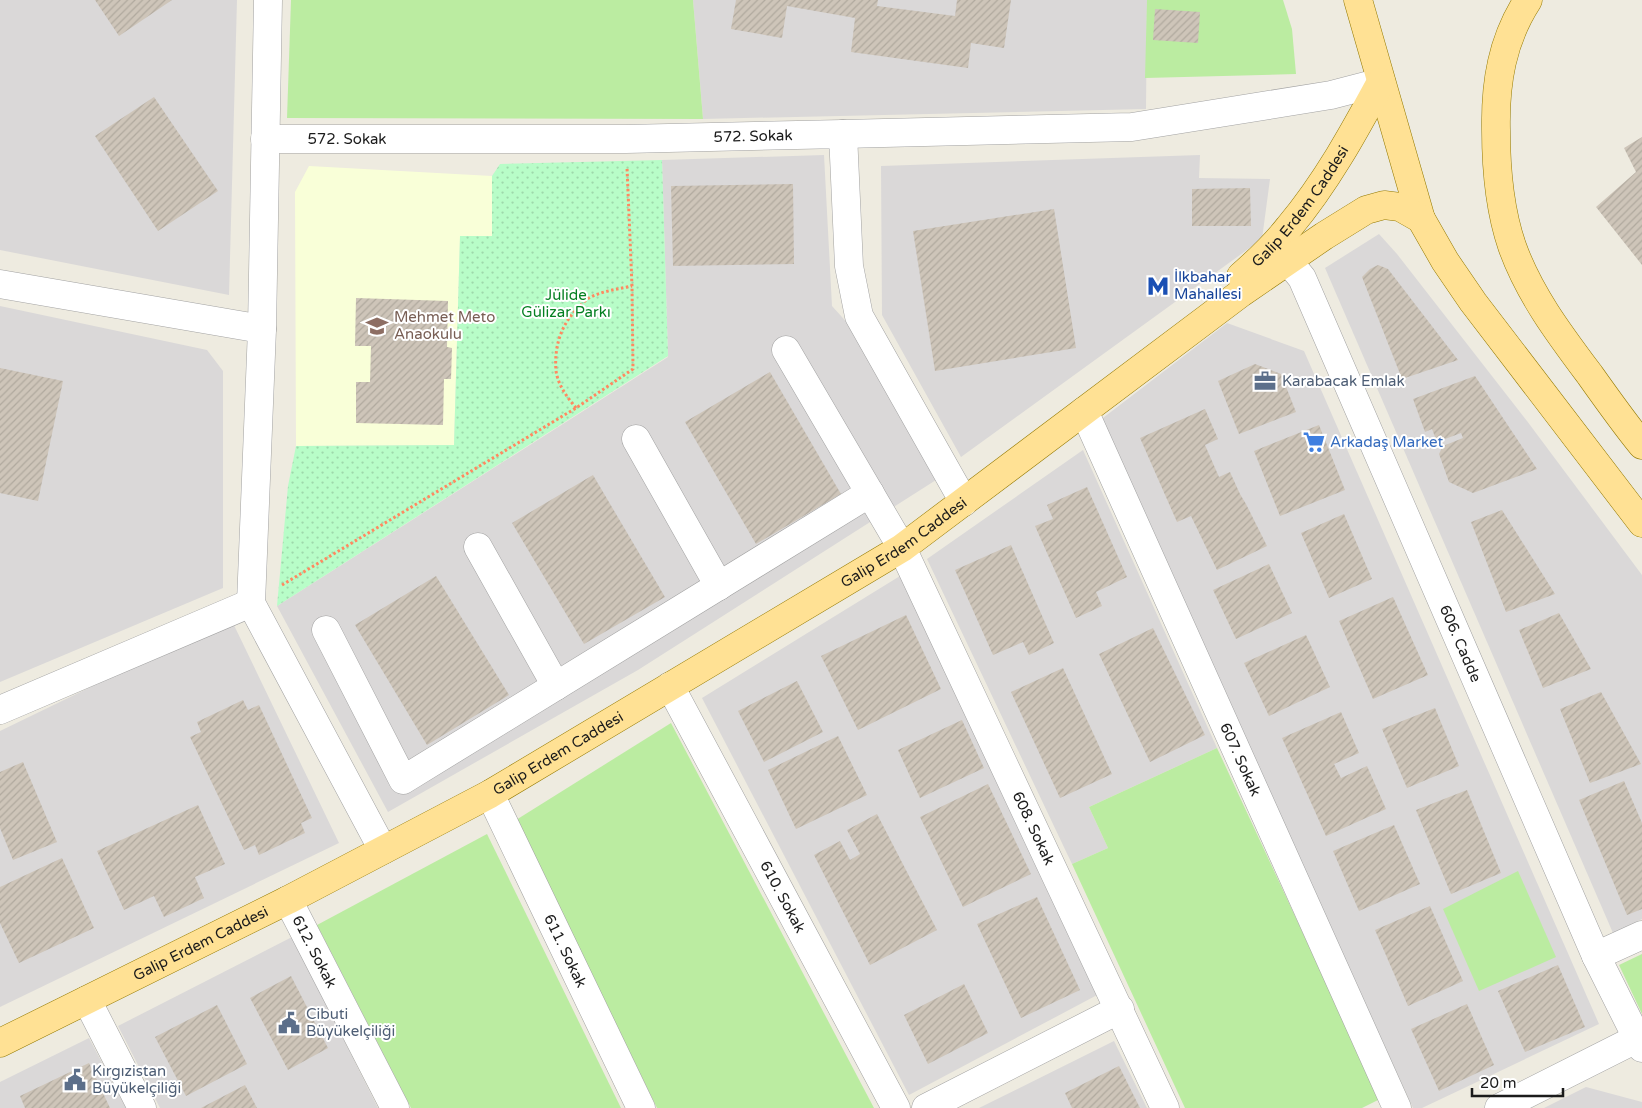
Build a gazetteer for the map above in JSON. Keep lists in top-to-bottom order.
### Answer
{
  "streets": {
    "main road": ["Galip Erdem Caddesi"],
    "street": [
      "572. Sokak",
      "606. Cadde",
      "607. Sokak",
      "608. Sokak",
      "610. Sokak",
      "612. Sokak",
      "611. Sokak"
    ]
  },
  "crossings": [
    ["572. Sokak", "Galip Erdem Caddesi"],
    ["Galip Erdem Caddesi", "606. Cadde"],
    ["Galip Erdem Caddesi", "607. Sokak"],
    ["Galip Erdem Caddesi", "608. Sokak"],
    ["Galip Erdem Caddesi", "610. Sokak"],
    ["Galip Erdem Caddesi", "612. Sokak"],
    ["Galip Erdem Caddesi", "611. Sokak"]
  ],
  "parks": ["Jülide Gülizar Parkı"],
  "places": {
    "metro station": ["İlkbahar Mahallesi"],
    "school or university": ["Mehmet Meto Anaokulu"],
    "office": ["Karabacak Emlak"],
    "supermarket": ["Arkadaş Market"],
    "public building": ["Cibuti Büyükelçiliği", "Kırgızistan Büyükelçiliği"]
  },
  "scale_bar": "20 m"
}
